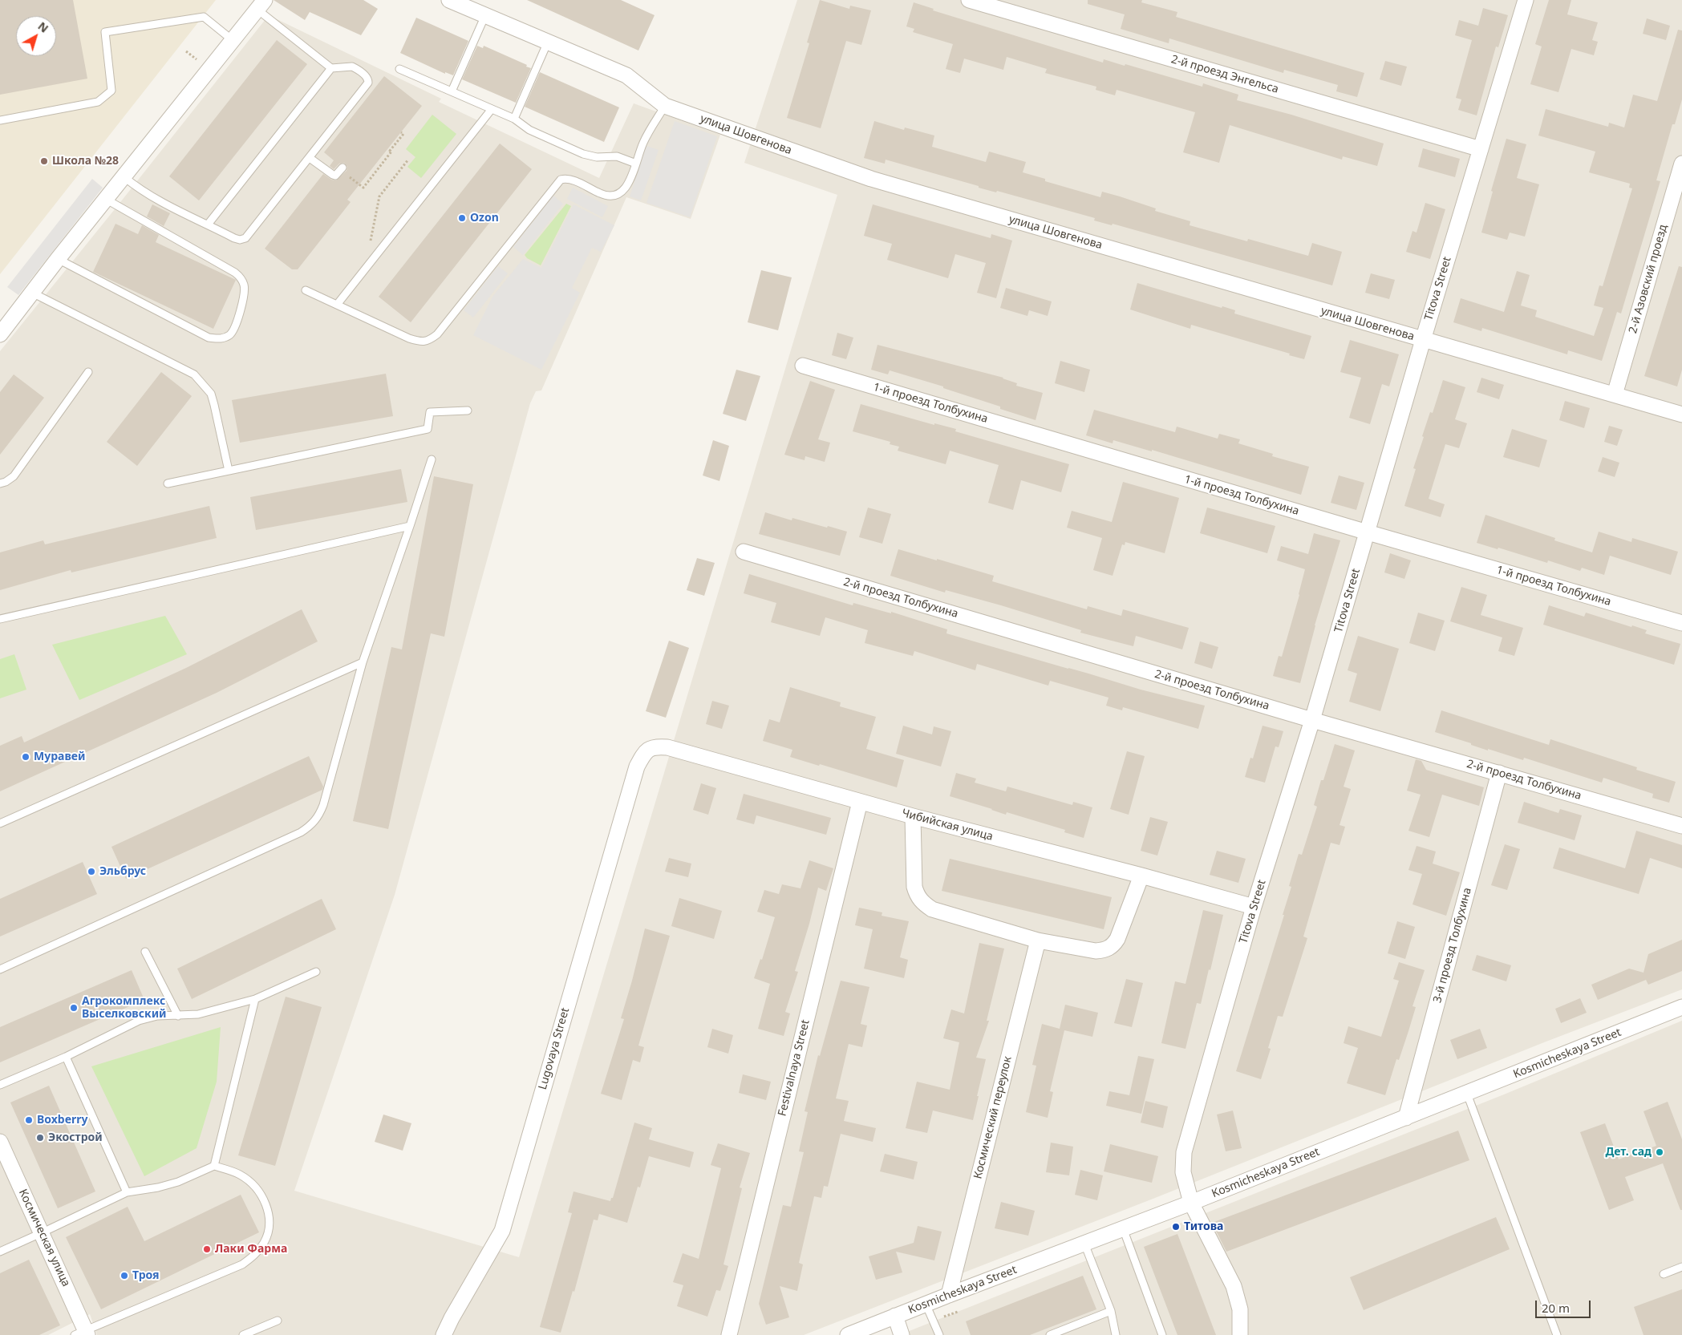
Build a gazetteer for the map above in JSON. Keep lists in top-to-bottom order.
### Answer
{
  "streets": {
    "street": [
      "2-й проезд Энгельса",
      "улица Шовгенова",
      "2-й Азовский проезд",
      "Titova Street",
      "1-й проезд Толбухина",
      "2-й проезд Толбухина",
      "Чибийская улица",
      "3-й проезд Толбухина",
      "Lugovaya Street",
      "Kosmicheskaya Street",
      "Festivalnaya Street",
      "Космический переулок",
      "Космическая улица"
    ]
  },
  "crossings": [
    ["2-й проезд Энгельса", "Titova Street"],
    ["улица Шовгенова", "2-й Азовский проезд"],
    ["улица Шовгенова", "Titova Street"],
    ["Titova Street", "1-й проезд Толбухина"],
    ["Titova Street", "2-й проезд Толбухина"],
    ["Titova Street", "Чибийская улица"],
    ["Titova Street", "Kosmicheskaya Street"],
    ["2-й проезд Толбухина", "3-й проезд Толбухина"],
    ["Чибийская улица", "Lugovaya Street"],
    ["Чибийская улица", "Festivalnaya Street"],
    ["3-й проезд Толбухина", "Kosmicheskaya Street"],
    ["Kosmicheskaya Street", "Космический переулок"]
  ],
  "places": [
    "Школа №28",
    "Ozon",
    "Муравей",
    "Эльбрус",
    "Агрокомплекс Выселковский",
    "Boxberry",
    "Экострой",
    "Дет. сад",
    "Титова",
    "Лаки Фарма",
    "Троя"
  ],
  "scale_bar": "20 m",
  "north": "top right"
}
